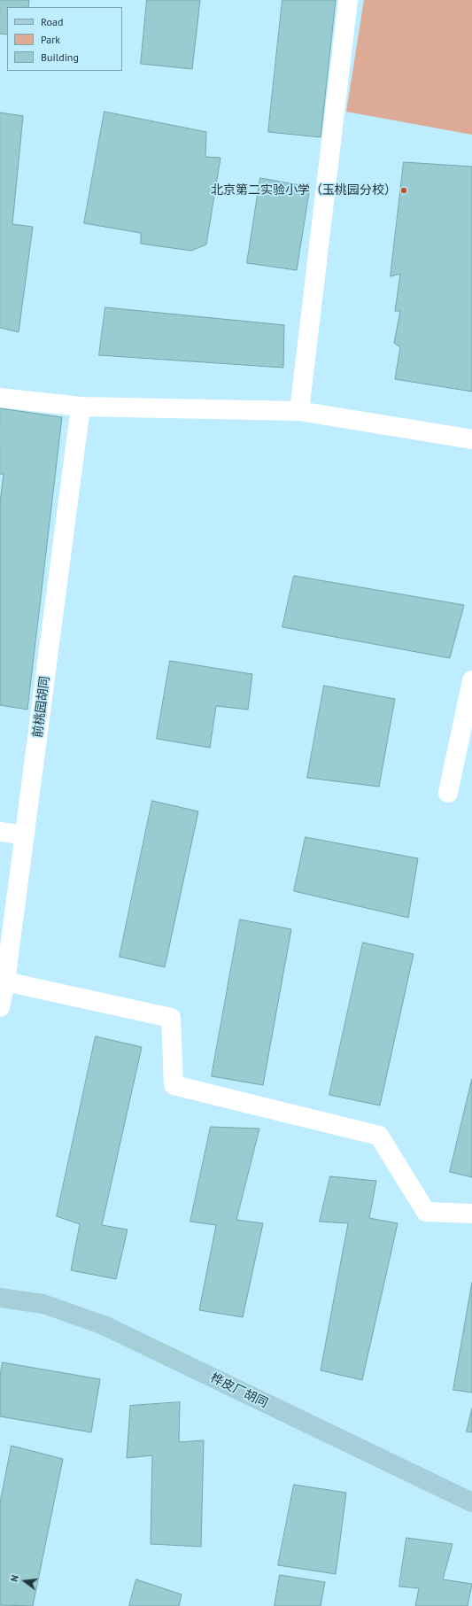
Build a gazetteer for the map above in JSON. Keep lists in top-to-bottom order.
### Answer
{
  "streets": {
    "street": ["前桃园胡同", "桦皮厂胡同"]
  },
  "places": ["北京第二实验小学（玉桃园分校）"],
  "legend": ["Road", "Park", "Building"],
  "north": "left"
}
